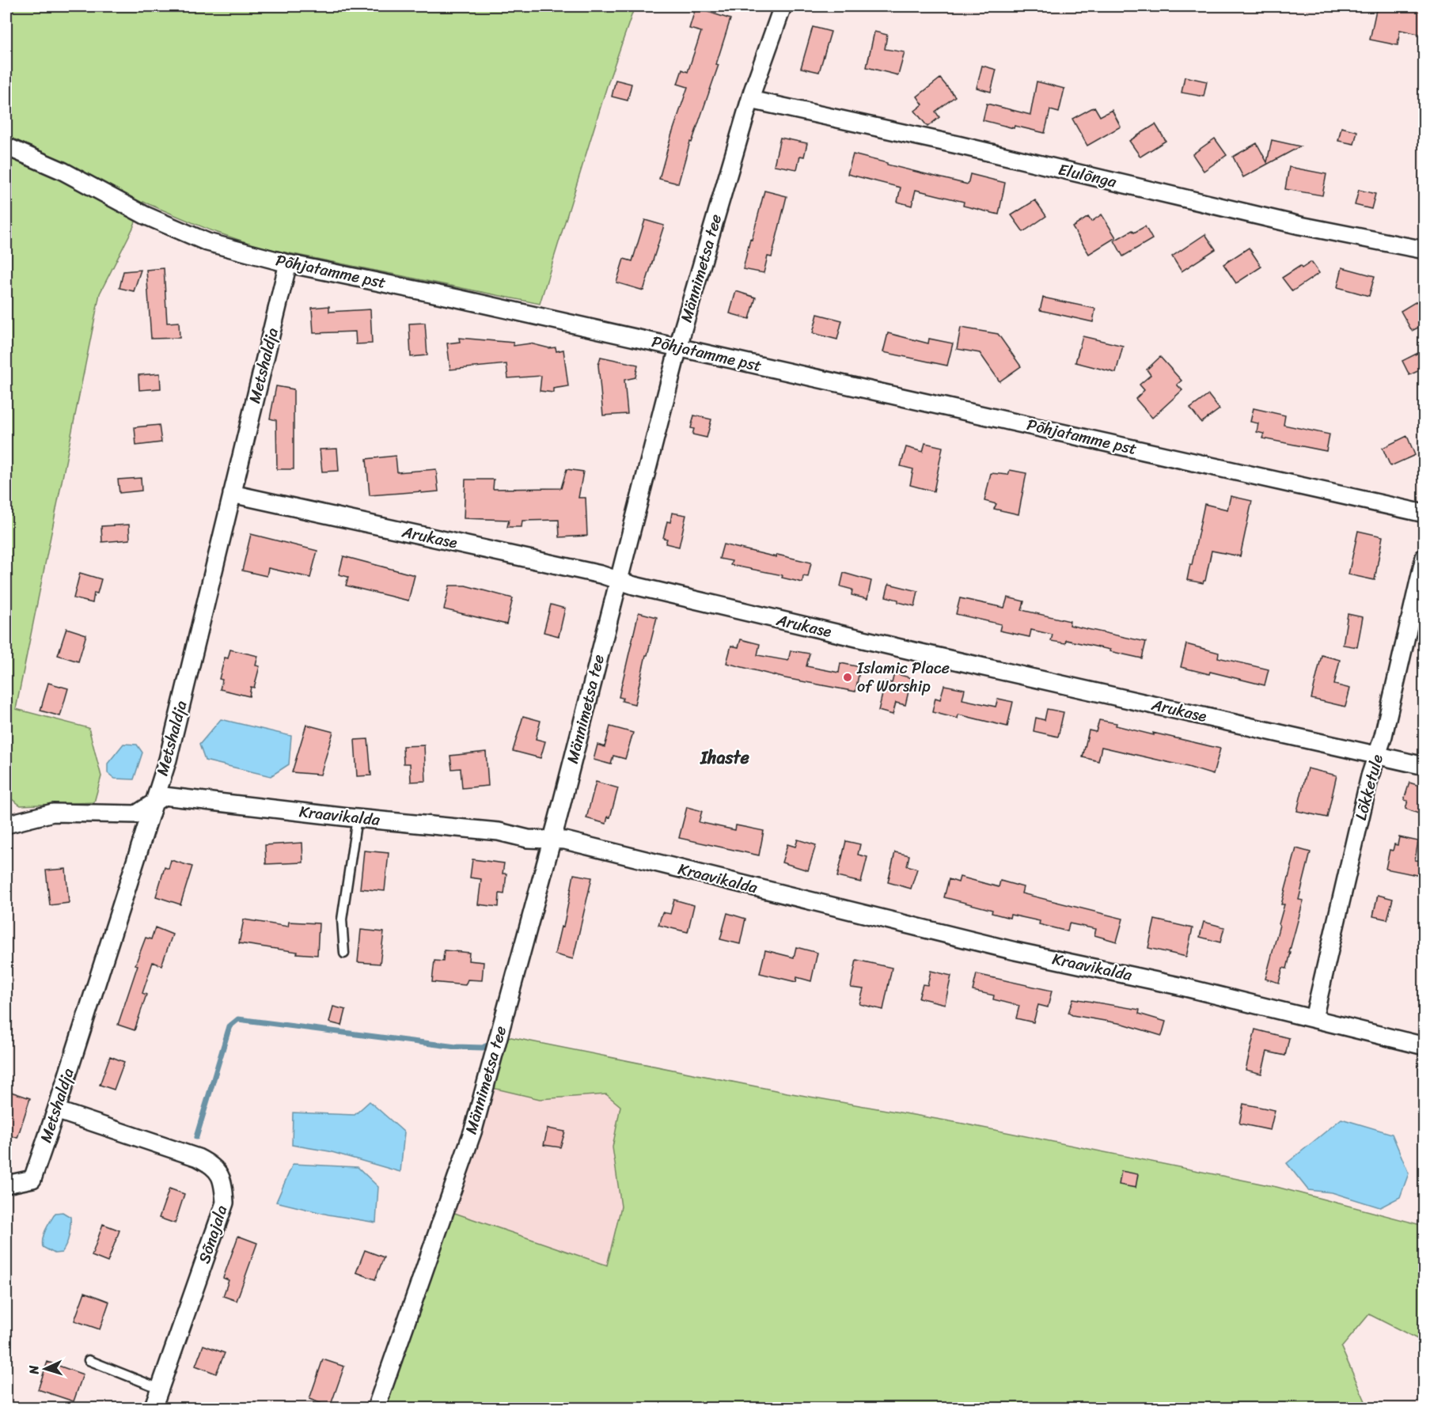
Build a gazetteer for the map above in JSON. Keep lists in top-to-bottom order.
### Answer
{
  "streets": {
    "street": [
      "Elulõnga",
      "Männimetsa tee",
      "Põhjatamme pst",
      "Metshaldja",
      "Arukase",
      "Lõkketule",
      "Kraavikalda",
      "Sõnajala"
    ]
  },
  "crossings": [
    ["Elulõnga", "Männimetsa tee"],
    ["Männimetsa tee", "Põhjatamme pst"],
    ["Männimetsa tee", "Arukase"],
    ["Männimetsa tee", "Kraavikalda"],
    ["Põhjatamme pst", "Metshaldja"],
    ["Metshaldja", "Arukase"],
    ["Metshaldja", "Kraavikalda"],
    ["Metshaldja", "Sõnajala"],
    ["Arukase", "Lõkketule"],
    ["Lõkketule", "Kraavikalda"]
  ],
  "districts": ["Ihaste"],
  "places": ["Islamic Place of Worship"],
  "north": "left"
}
